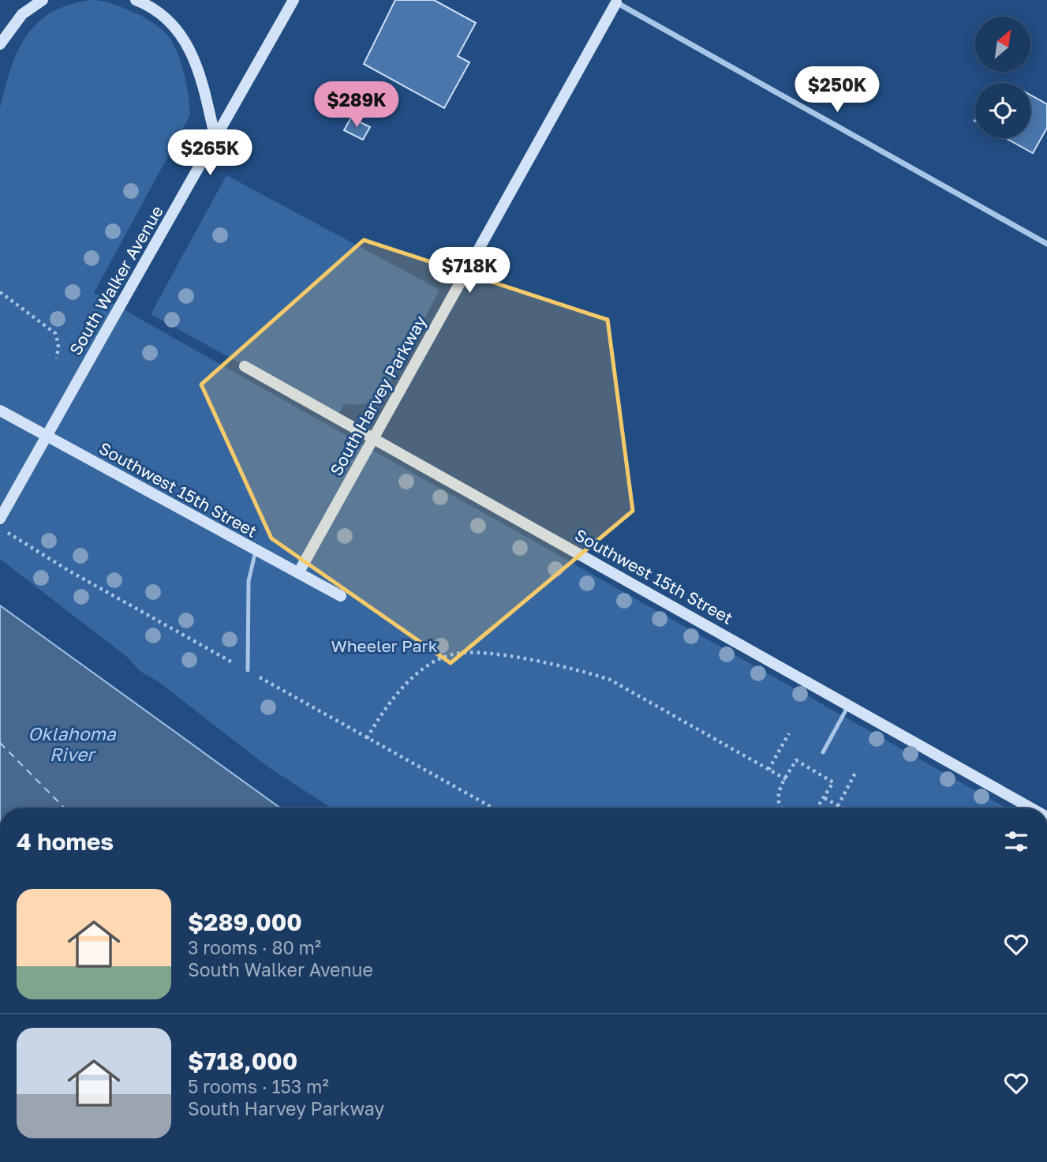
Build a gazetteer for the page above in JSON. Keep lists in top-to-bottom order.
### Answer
{
  "streets": {
    "street": ["South Walker Avenue", "South Harvey Parkway", "Southwest 15th Street"]
  },
  "crossings": [
    ["South Harvey Parkway", "Southwest 15th Street"]
  ],
  "water": ["Oklahoma River"],
  "parks": ["Wheeler Park"],
  "north": "top right",
  "page": {
    "price": [
      "$250K",
      "$289K",
      "$265K",
      "$718K"
    ],
    "heading": "4 homes",
    "list": [
      {
        "name": "$289,000",
        "note": "3 rooms · 80 m² · South Walker Avenue"
      },
      {
        "name": "$718,000",
        "note": "5 rooms · 153 m² · South Harvey Parkway"
      }
    ]
  }
}
